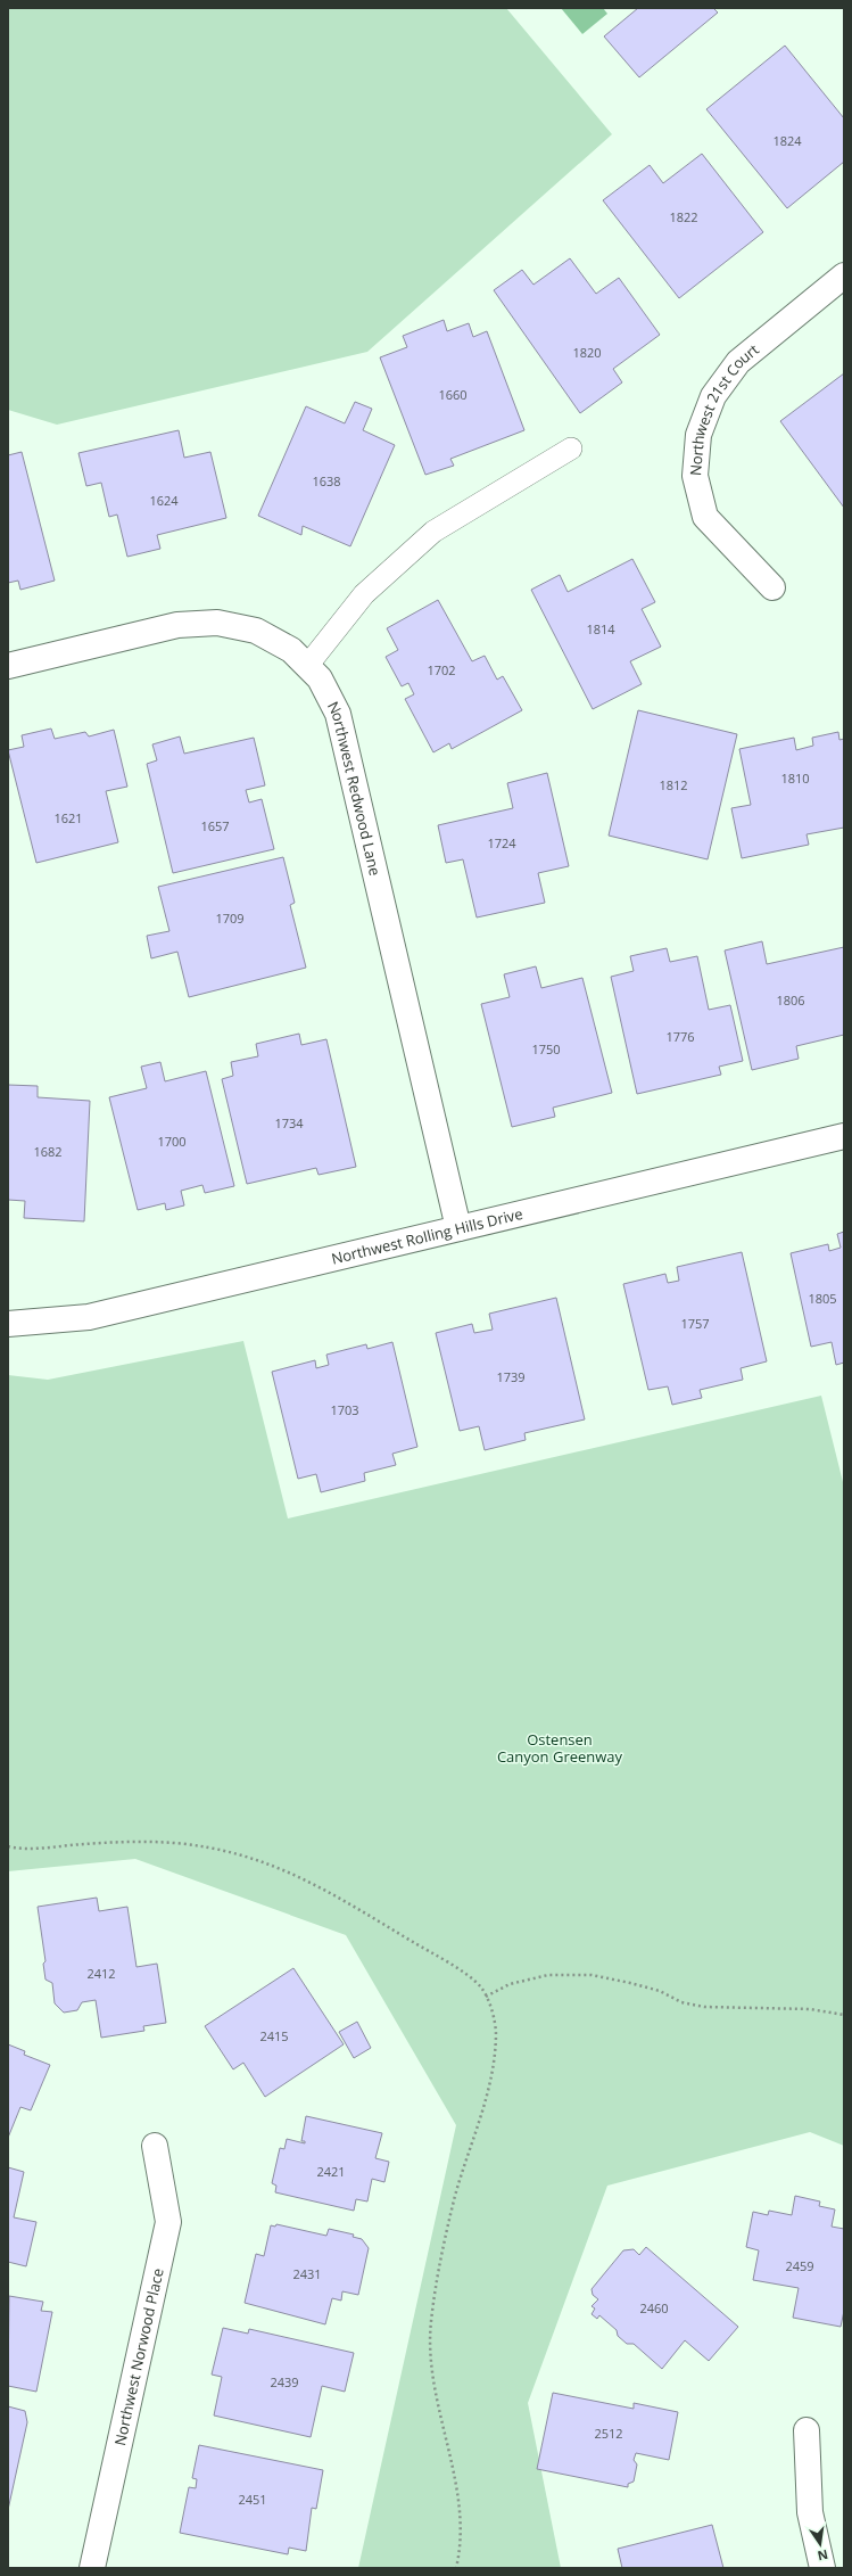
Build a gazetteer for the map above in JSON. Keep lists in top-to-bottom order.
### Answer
{
  "streets": {
    "street": [
      "Northwest 21st Court",
      "Northwest Redwood Lane",
      "Northwest Rolling Hills Drive",
      "Northwest Norwood Place"
    ]
  },
  "crossings": [
    ["Northwest Redwood Lane", "Northwest Rolling Hills Drive"]
  ],
  "parks": ["Ostensen Canyon Greenway"],
  "house_numbers": [
    "1824",
    "1822",
    "1820",
    "1660",
    "1638",
    "1624",
    "1814",
    "1702",
    "1810",
    "1812",
    "1621",
    "1657",
    "1724",
    "1709",
    "1806",
    "1776",
    "1750",
    "1734",
    "1700",
    "1682",
    "1805",
    "1757",
    "1739",
    "1703",
    "2412",
    "2415",
    "2421",
    "2459",
    "2431",
    "2460",
    "2439",
    "2512",
    "2451"
  ],
  "north": "bottom"
}
